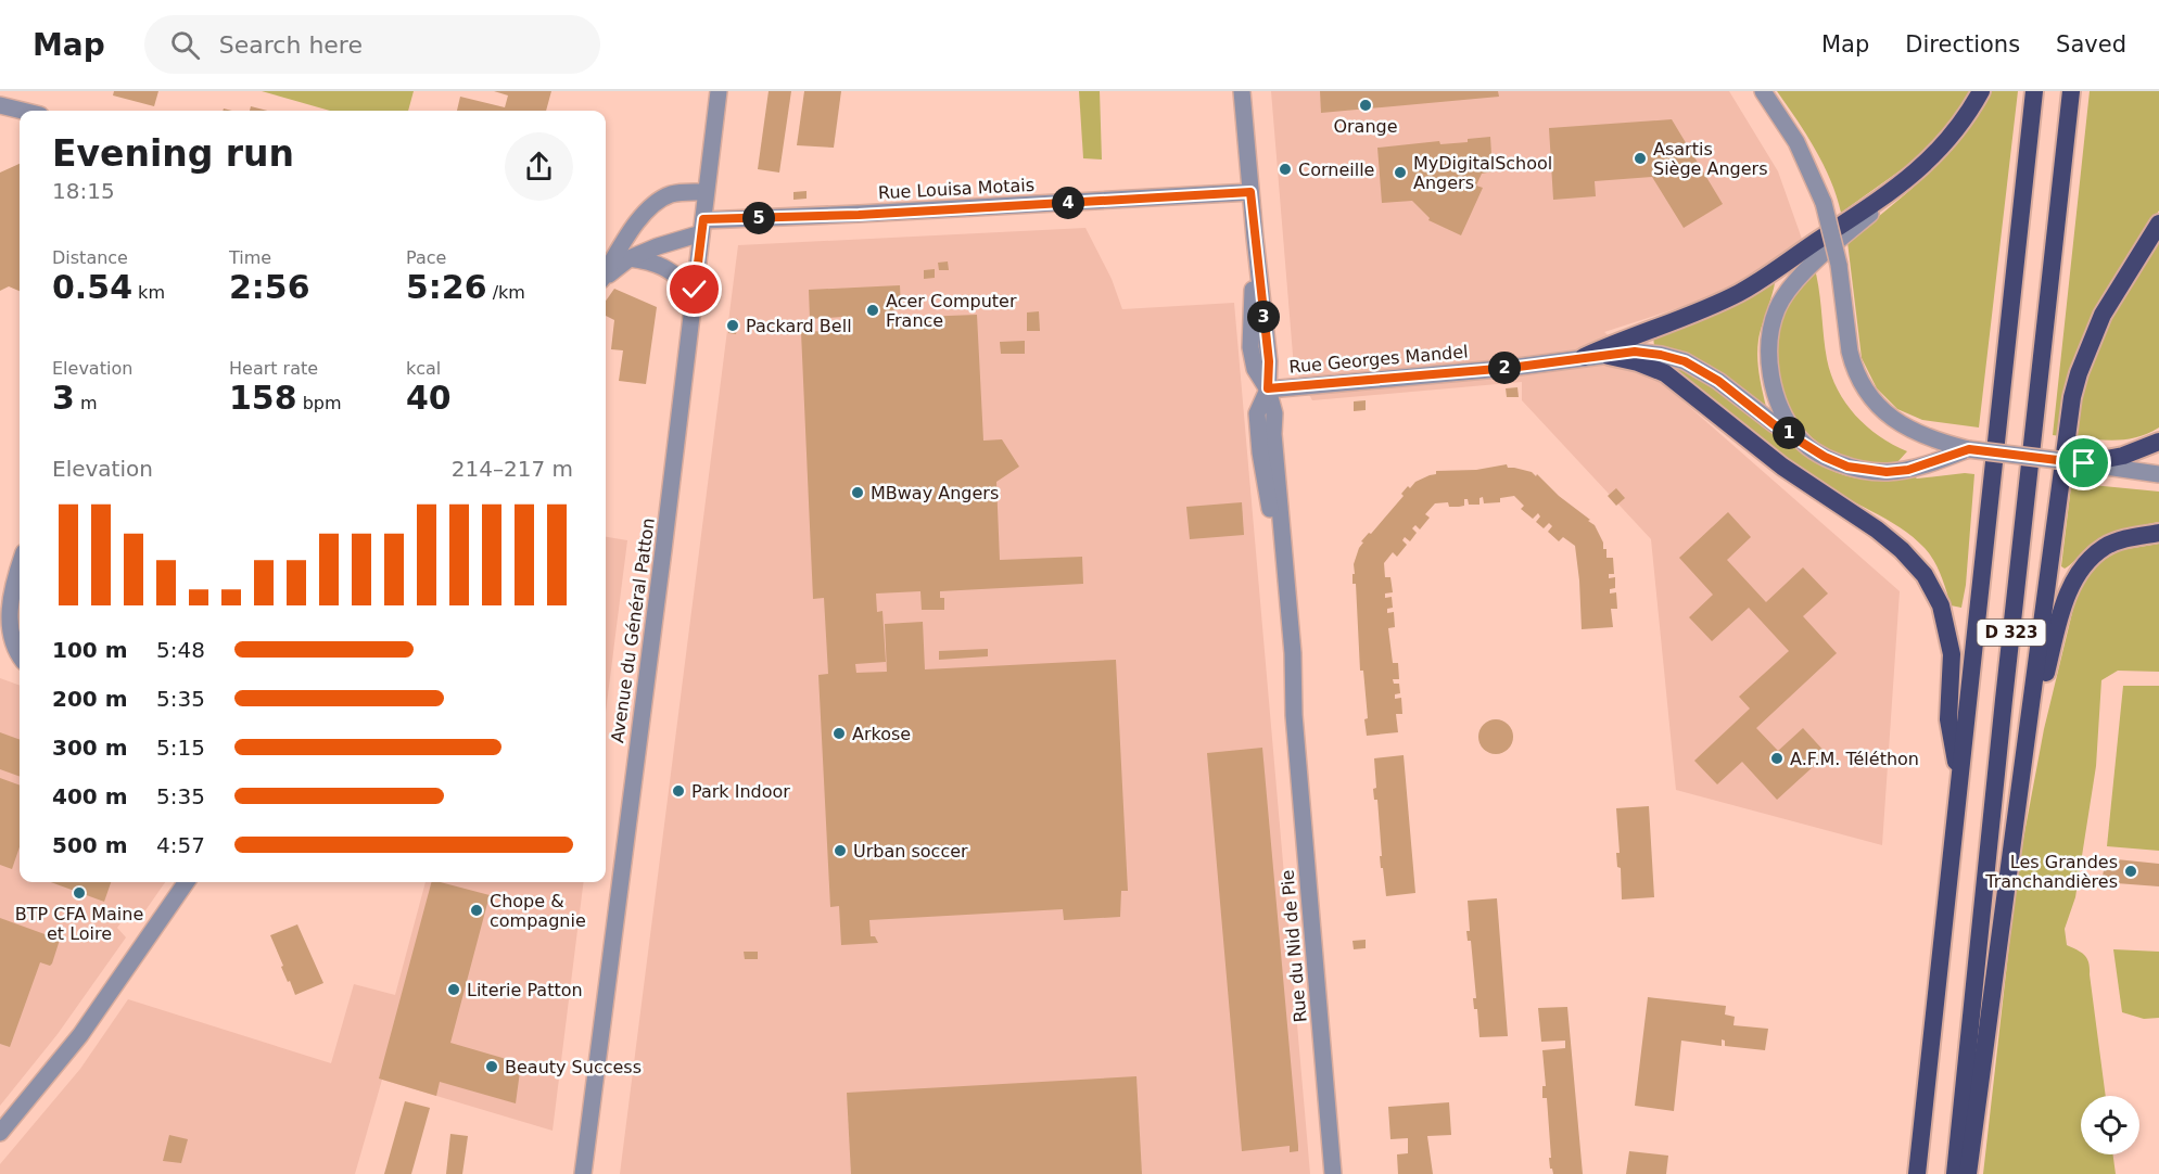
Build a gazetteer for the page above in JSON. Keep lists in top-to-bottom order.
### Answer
{
  "streets": {
    "highway": ["D 323"],
    "street": [
      "Rue Louisa Motais",
      "Rue Georges Mandel",
      "Avenue du Général Patton",
      "Rue du Nid de Pie"
    ]
  },
  "crossings": [
    ["Rue Louisa Motais", "Avenue du Général Patton"],
    ["Rue Louisa Motais", "Rue du Nid de Pie"],
    ["Rue Georges Mandel", "Rue du Nid de Pie"]
  ],
  "places": [
    "Orange",
    "Asartis Siège Angers",
    "Corneille",
    "MyDigitalSchool Angers",
    "Acer Computer France",
    "Packard Bell",
    "MBway Angers",
    "Arkose",
    "A.F.M. Téléthon",
    "Park Indoor",
    "Urban soccer",
    "Les Grandes Tranchandières",
    "BTP CFA Maine et Loire",
    "Chope & compagnie",
    "Literie Patton",
    "Beauty Success"
  ],
  "page": {
    "header": "Map",
    "search": "Search here",
    "nav": ["Map", "Directions", "Saved"],
    "heading": ["Evening run", "18:15"],
    "pins": [
      "4",
      "5",
      "3",
      "2",
      "1"
    ],
    "stats": [
      ["Distance", "0.54 km"],
      ["Time", "2:56"],
      ["Pace", "5:26 /km"],
      ["Elevation", "3 m"],
      ["Heart rate", "158 bpm"],
      ["kcal", "40"]
    ],
    "chart": ["Elevation", "214–217 m"],
    "list": [
      {
        "name": "100 m",
        "note": "5:48"
      },
      {
        "name": "200 m",
        "note": "5:35"
      },
      {
        "name": "300 m",
        "note": "5:15"
      },
      {
        "name": "400 m",
        "note": "5:35"
      },
      {
        "name": "500 m",
        "note": "4:57"
      }
    ]
  }
}
